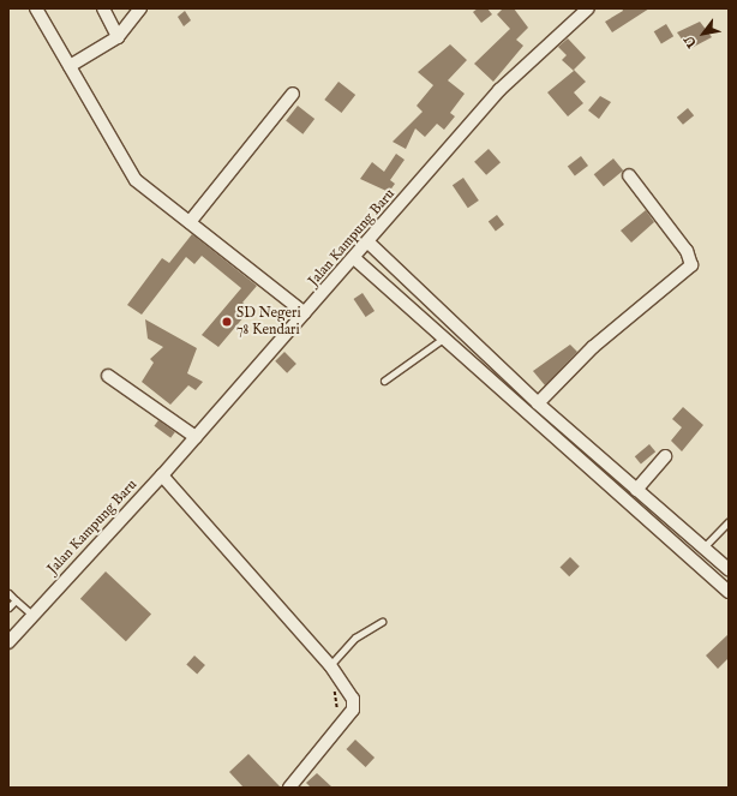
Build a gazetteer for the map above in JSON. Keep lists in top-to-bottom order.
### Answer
{
  "streets": {
    "street": ["Jalan Kampung Baru"]
  },
  "places": ["SD Negeri 78 Kendari"],
  "north": "bottom left"
}
